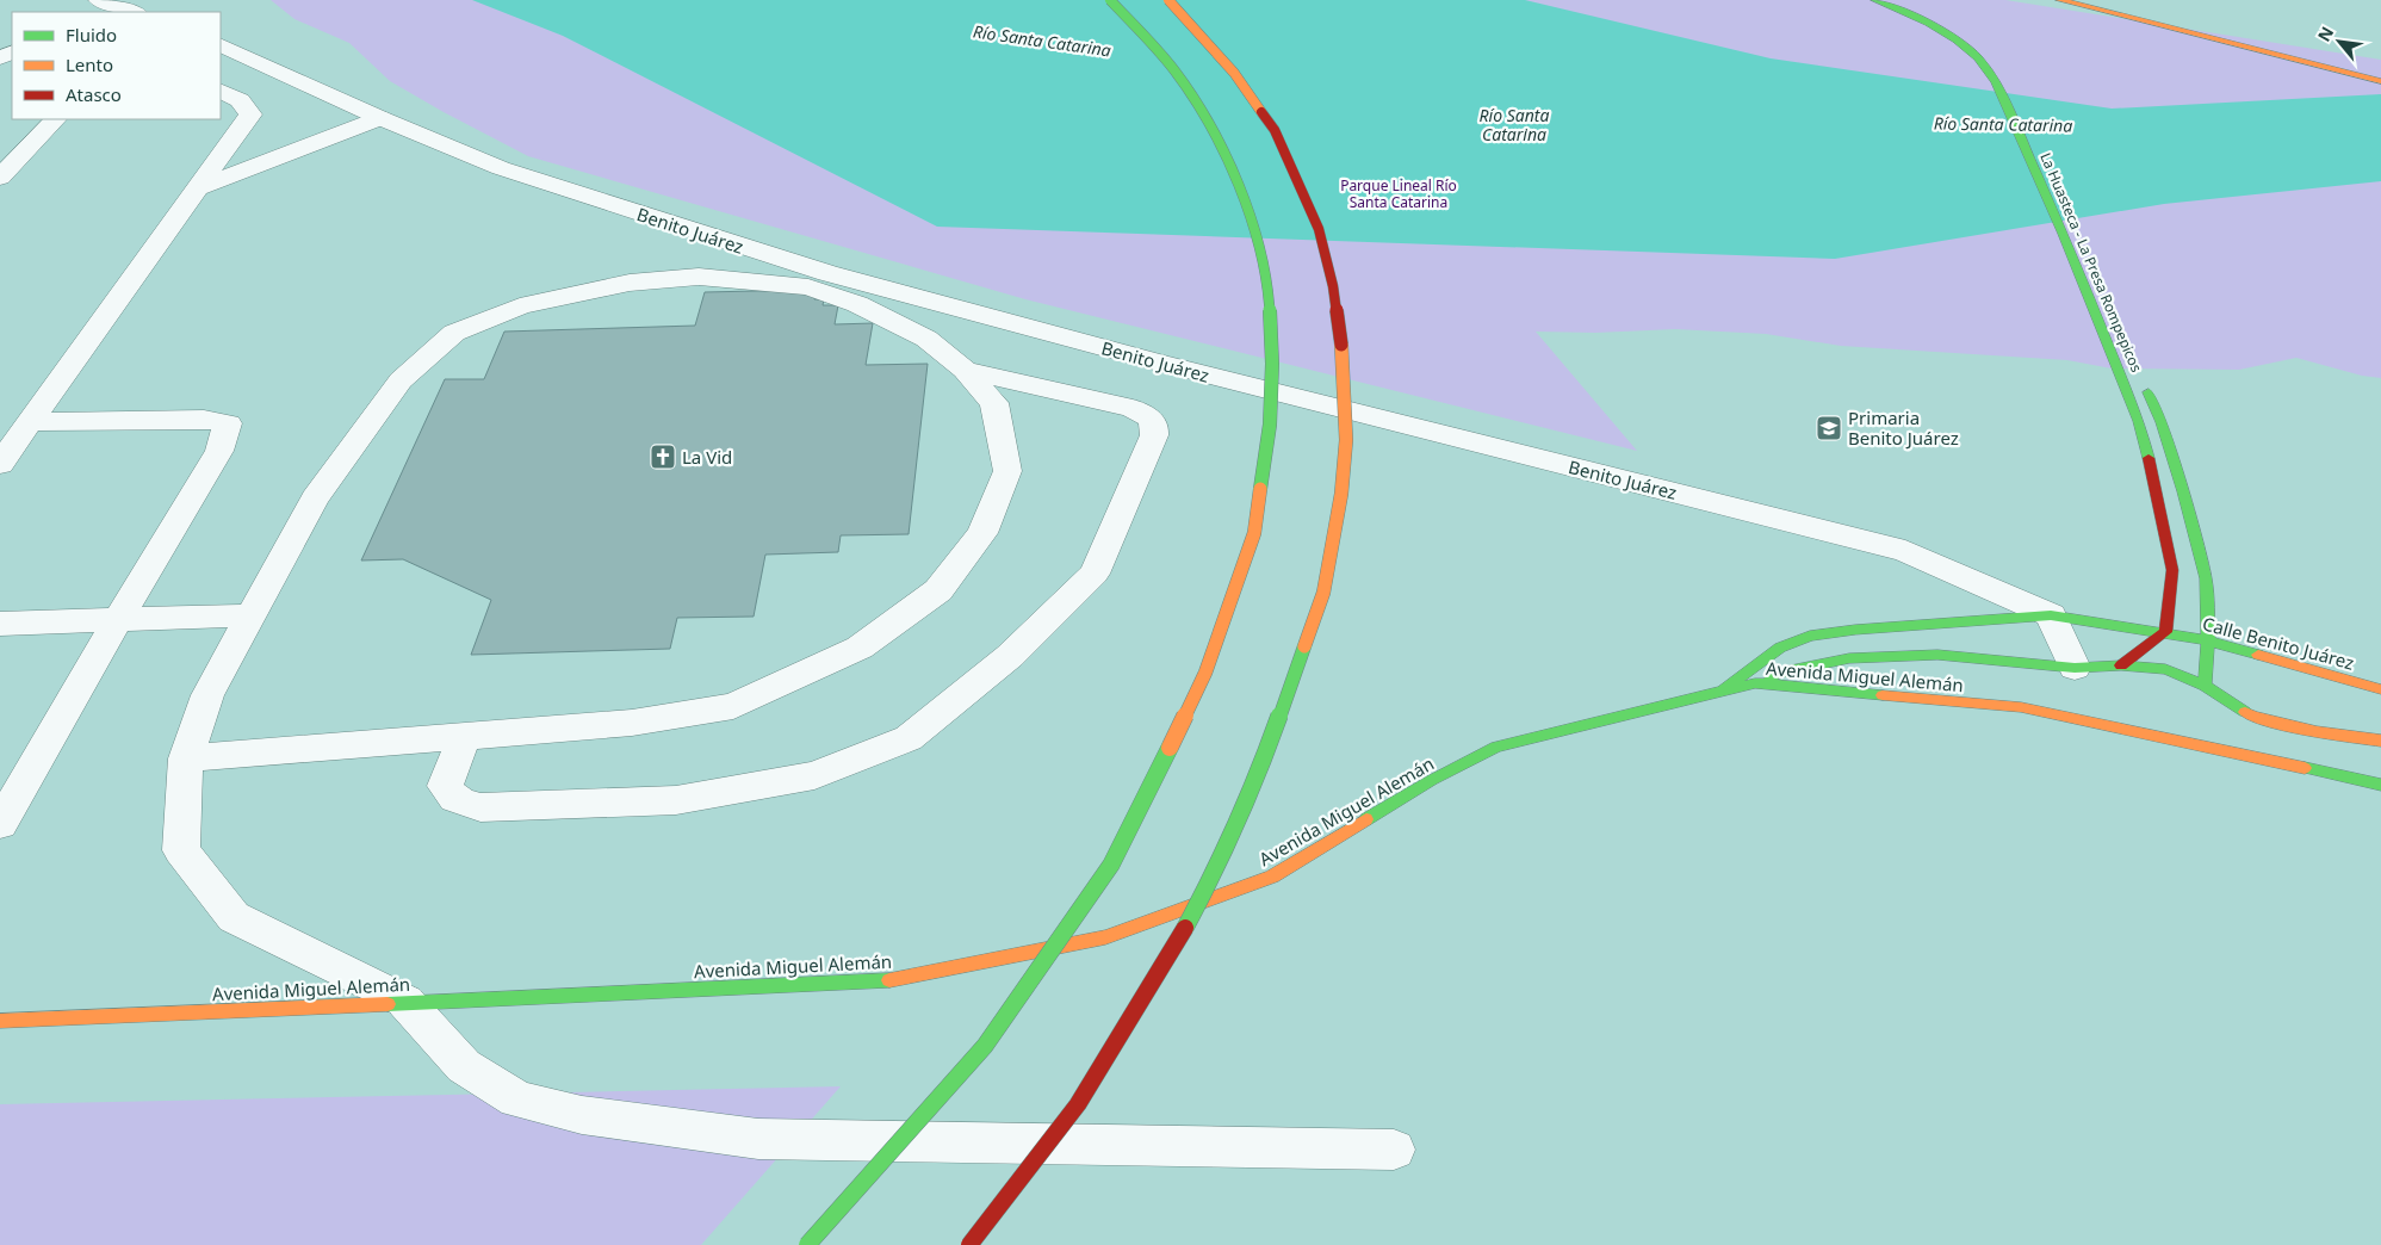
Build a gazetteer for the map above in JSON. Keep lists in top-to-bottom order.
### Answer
{
  "streets": {
    "main road": ["La Huasteca - La Presa Rompepicos", "Calle Benito Juárez", "Avenida Miguel Alemán"],
    "street": ["Benito Juárez"]
  },
  "crossings": [
    ["Benito Juárez", "Calle Benito Juárez"],
    ["La Huasteca - La Presa Rompepicos", "Calle Benito Juárez"],
    ["Calle Benito Juárez", "Avenida Miguel Alemán"]
  ],
  "water": ["Río Santa Catarina"],
  "parks": ["Parque Lineal Río Santa Catarina"],
  "places": {
    "school or university": ["Primaria Benito Juárez"],
    "church": ["La Vid"]
  },
  "legend": ["Fluido", "Lento", "Atasco"],
  "north": "top left"
}
